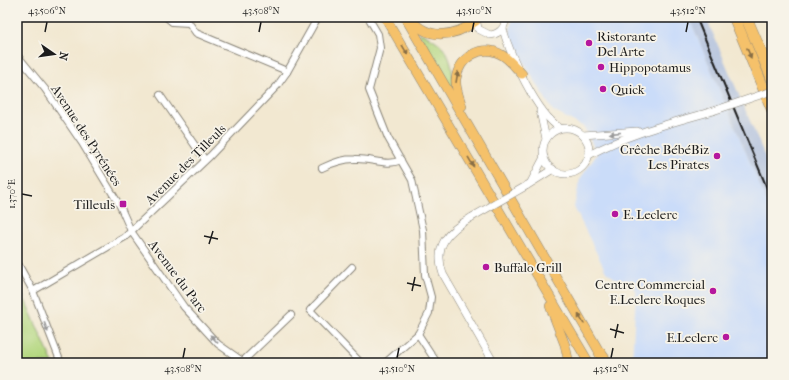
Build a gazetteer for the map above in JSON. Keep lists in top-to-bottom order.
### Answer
{
  "streets": {
    "street": ["Avenue des Pyrénées", "Avenue des Tilleuls", "Avenue du Parc"]
  },
  "crossings": [
    ["Avenue des Pyrénées", "Avenue des Tilleuls"],
    ["Avenue des Pyrénées", "Avenue du Parc"],
    ["Avenue des Tilleuls", "Avenue du Parc"]
  ],
  "one_way": ["Avenue du Parc"],
  "places": {
    "other": [
      "Ristorante Del Arte",
      "Hippopotamus",
      "Quick",
      "Crêche BébéBiz Les Pirates",
      "E. Leclerc",
      "Buffalo Grill",
      "Centre Commercial E.Leclerc Roques",
      "E.Leclerc"
    ],
    "transit": ["Tilleuls"]
  },
  "north": "right",
  "coordinates": [
    "43.506°N",
    "43.508°N",
    "43.510°N",
    "43.512°N",
    "1.370°E"
  ]
}
